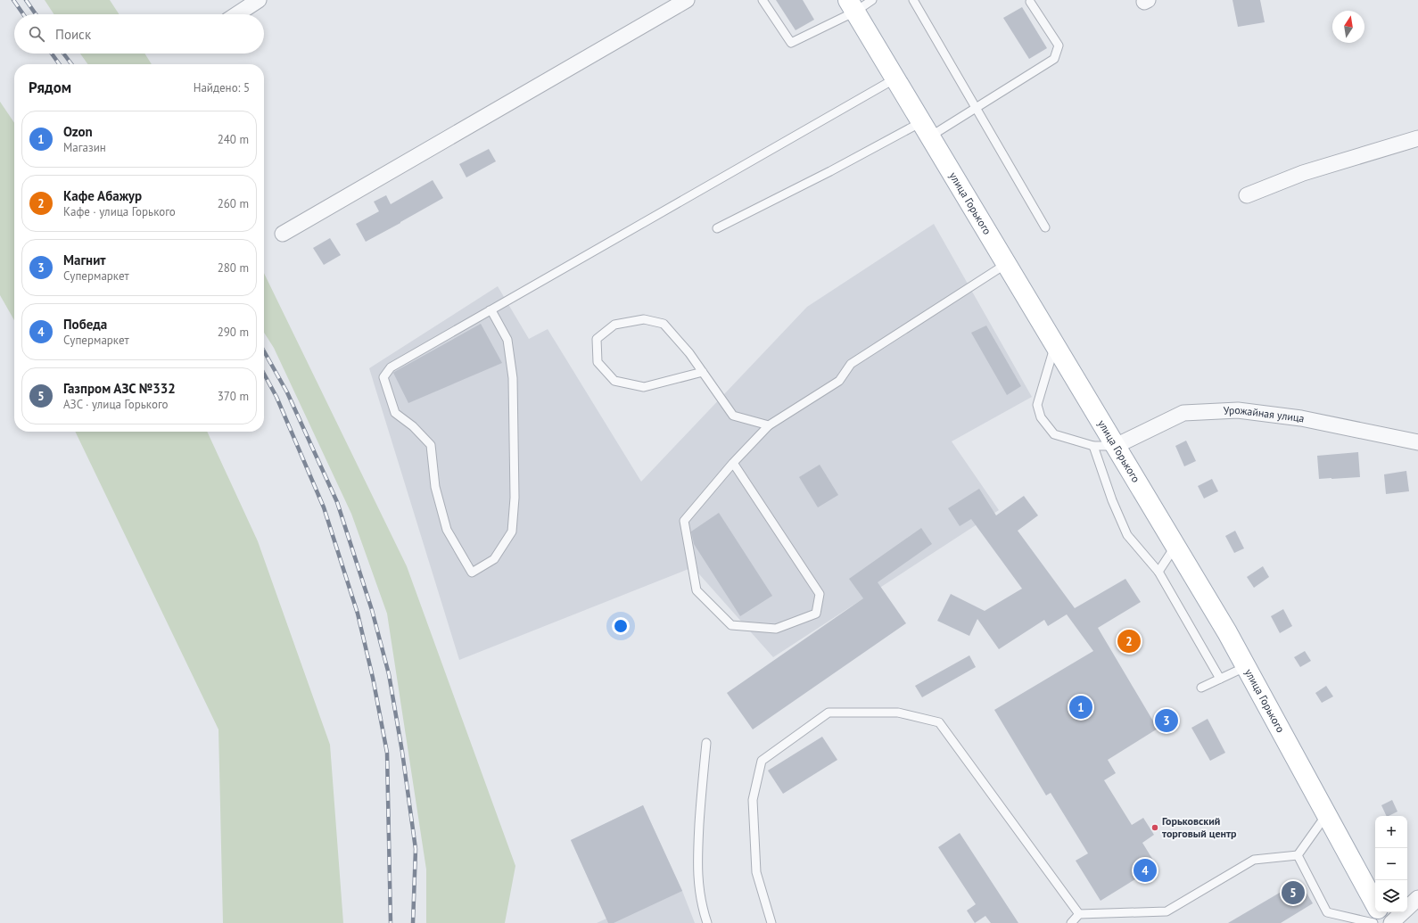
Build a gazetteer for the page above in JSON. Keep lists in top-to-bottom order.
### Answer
{
  "streets": {
    "main road": ["улица Горького"],
    "street": ["Урожайная улица"]
  },
  "crossings": [
    ["улица Горького", "Урожайная улица"]
  ],
  "places": ["Горьковский торговый центр"],
  "north": "top",
  "page": {
    "search": "Поиск",
    "heading": ["Рядом", "Найдено: 5"],
    "list": [
      {
        "mark": "1",
        "name": "Ozon",
        "note": "Магазин",
        "value": "240 m"
      },
      {
        "mark": "2",
        "name": "Кафе Абажур",
        "note": "Кафе · улица Горького",
        "value": "260 m"
      },
      {
        "mark": "3",
        "name": "Магнит",
        "note": "Супермаркет",
        "value": "280 m"
      },
      {
        "mark": "4",
        "name": "Победа",
        "note": "Супермаркет",
        "value": "290 m"
      },
      {
        "mark": "5",
        "name": "Газпром АЗС №332",
        "note": "АЗС · улица Горького",
        "value": "370 m"
      }
    ],
    "pins": [
      "2",
      "1",
      "3",
      "4",
      "5"
    ],
    "map_buttons": ["+", "−"]
  }
}
